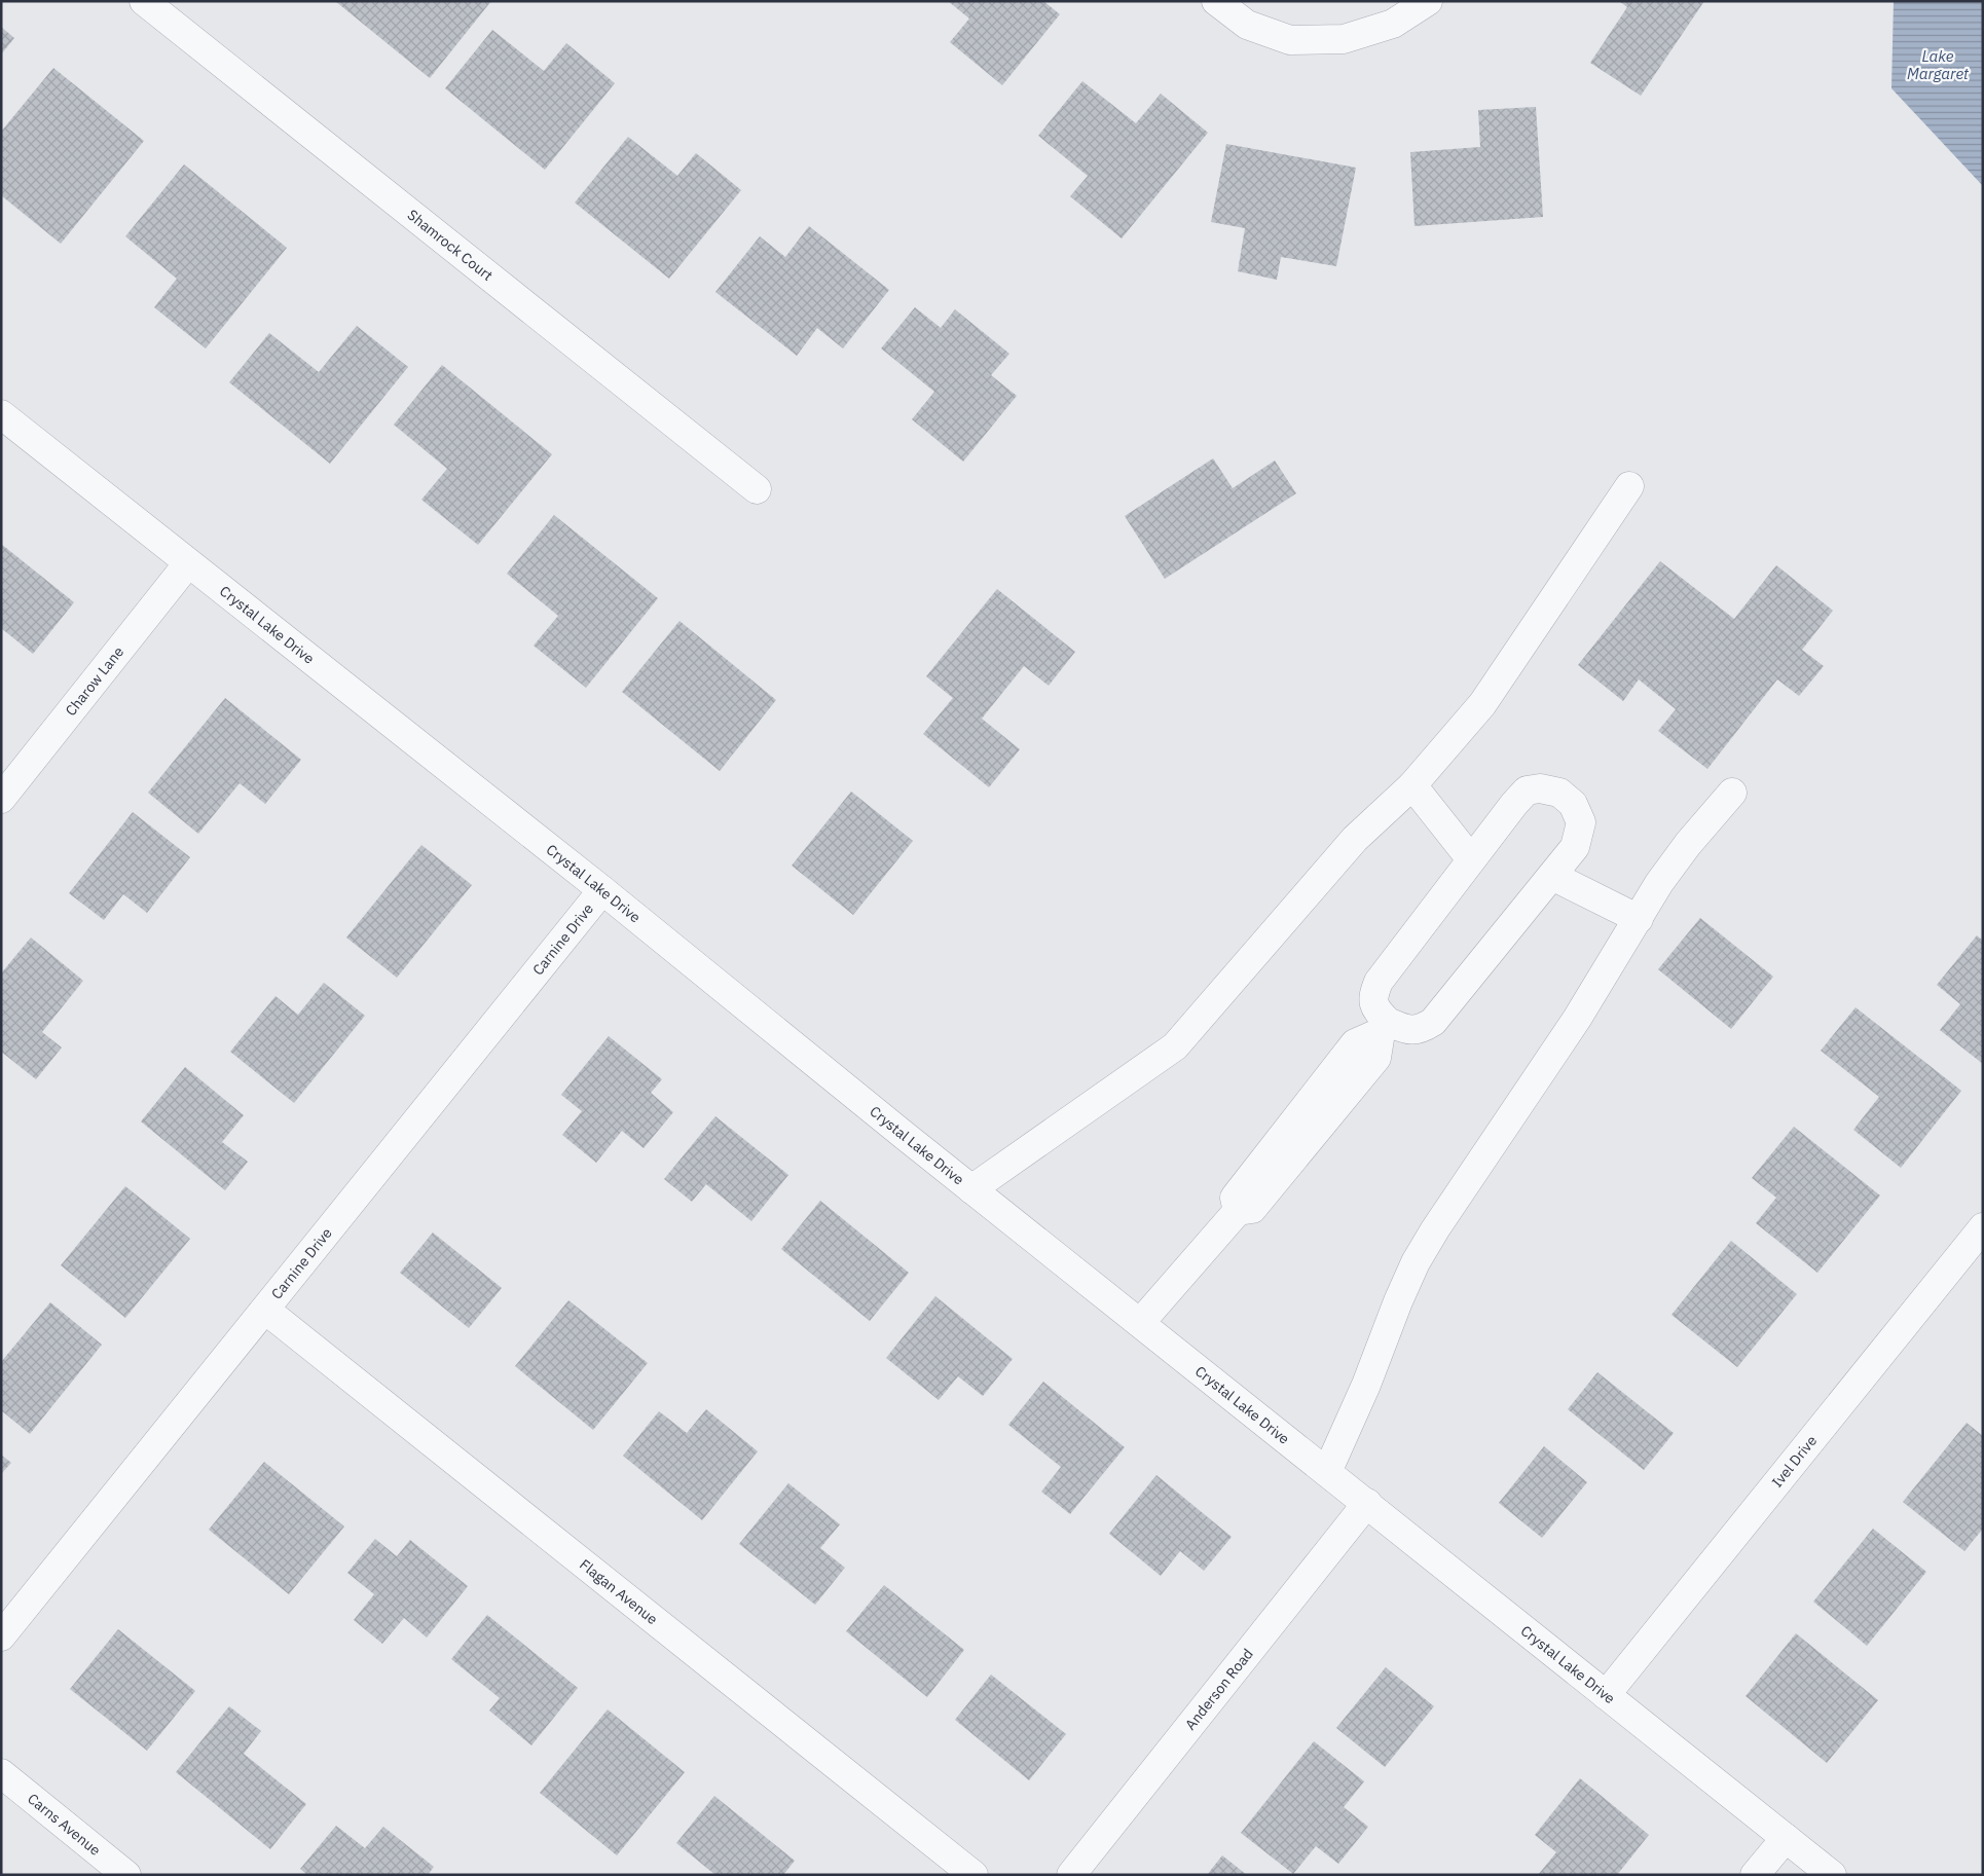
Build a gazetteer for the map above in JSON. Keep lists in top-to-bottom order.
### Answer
{
  "streets": {
    "street": [
      "Shamrock Court",
      "Crystal Lake Drive",
      "Charow Lane",
      "Carnine Drive",
      "Ivel Drive",
      "Flagan Avenue",
      "Anderson Road",
      "Carns Avenue"
    ]
  },
  "crossings": [
    ["Crystal Lake Drive", "Charow Lane"],
    ["Crystal Lake Drive", "Carnine Drive"],
    ["Crystal Lake Drive", "Ivel Drive"],
    ["Crystal Lake Drive", "Anderson Road"],
    ["Carnine Drive", "Flagan Avenue"]
  ],
  "water": ["Lake Margaret"]
}
